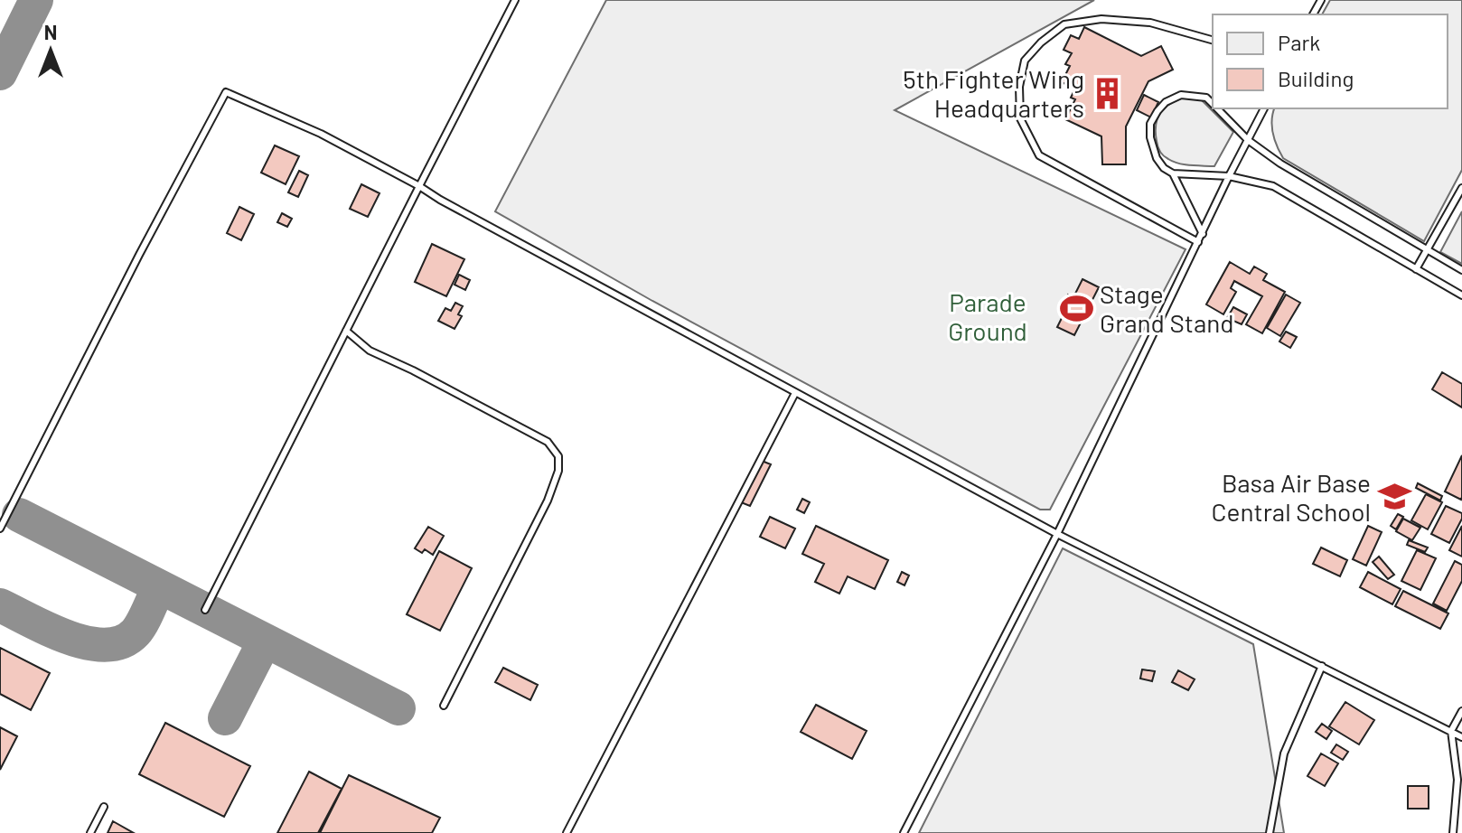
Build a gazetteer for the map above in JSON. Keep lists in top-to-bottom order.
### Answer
{
  "parks": ["Parade Ground"],
  "places": {
    "building": ["5th Fighter Wing Headquarters"],
    "sports": ["Stage Grand Stand"],
    "school or university": ["Basa Air Base Central School"]
  },
  "legend": ["Park", "Building"],
  "north": "top"
}
